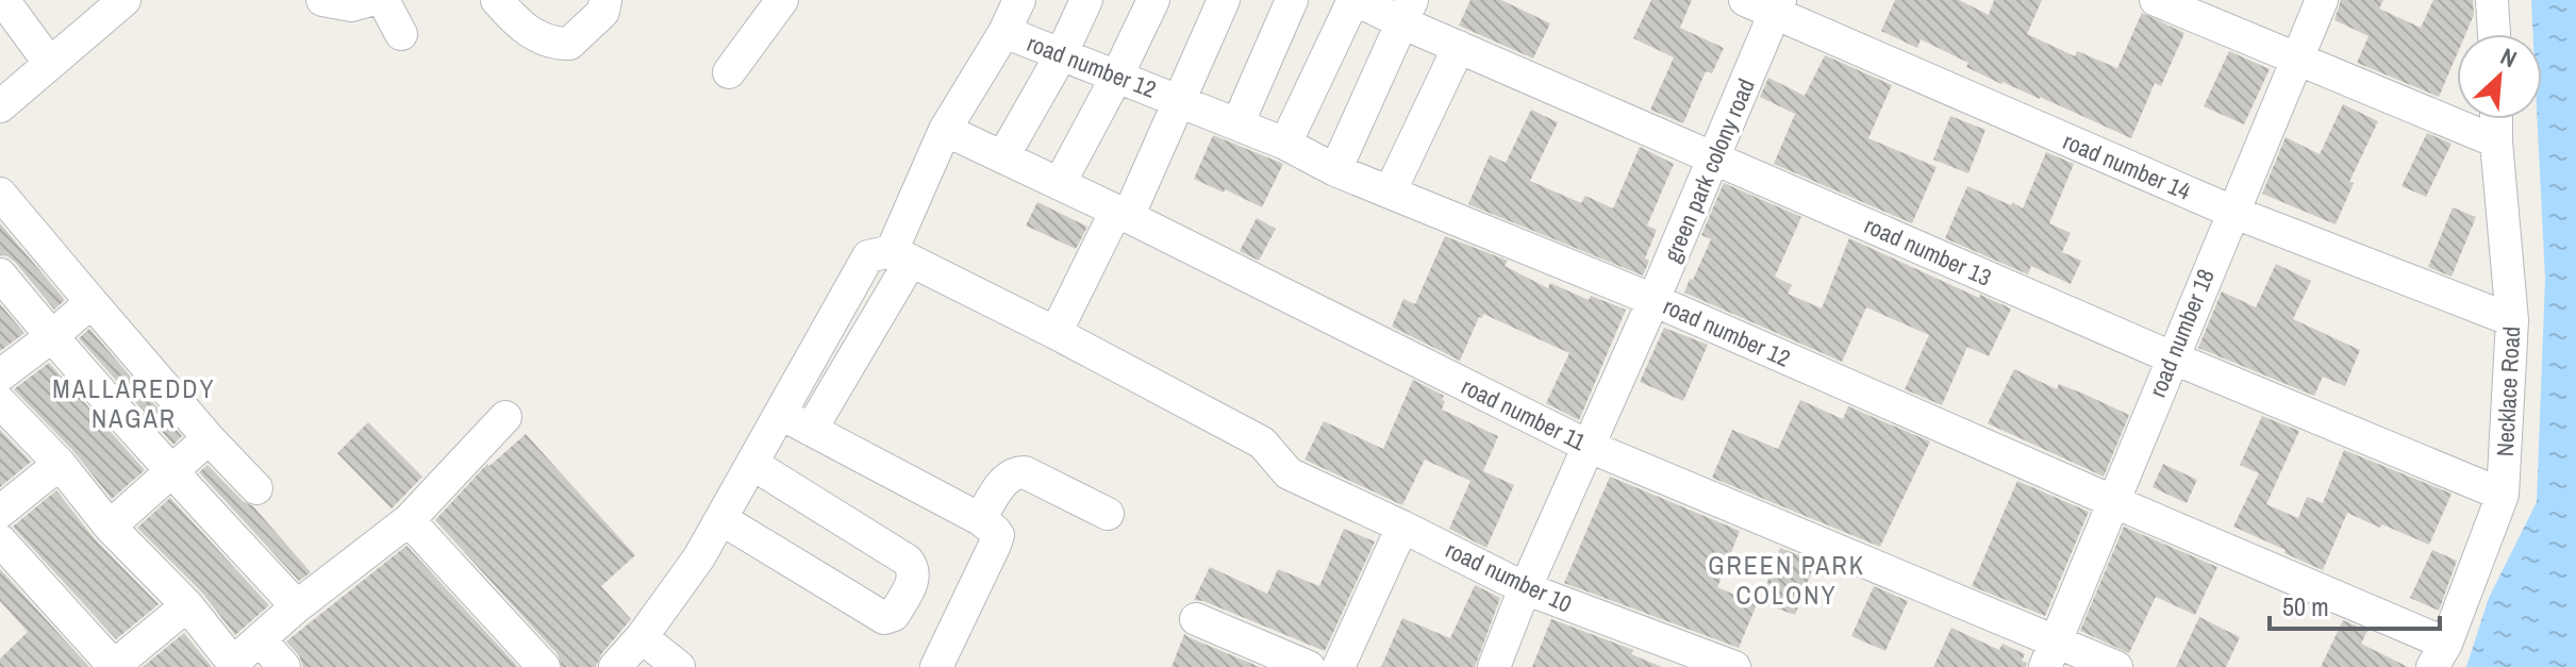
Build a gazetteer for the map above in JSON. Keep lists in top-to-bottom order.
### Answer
{
  "streets": {
    "street": [
      "road number 12",
      "road number 14",
      "green park colony road",
      "road number 13",
      "road number 18",
      "Necklace Road",
      "road number 11",
      "road number 10"
    ]
  },
  "crossings": [
    ["road number 12", "green park colony road"],
    ["road number 12", "road number 18"],
    ["road number 12", "Necklace Road"],
    ["road number 14", "green park colony road"],
    ["road number 14", "road number 18"],
    ["road number 14", "Necklace Road"],
    ["green park colony road", "road number 13"],
    ["green park colony road", "road number 11"],
    ["green park colony road", "road number 10"],
    ["road number 13", "road number 18"],
    ["road number 13", "Necklace Road"],
    ["road number 18", "road number 11"]
  ],
  "districts": ["MALLAREDDY NAGAR", "GREEN PARK COLONY"],
  "scale_bar": "50 m",
  "north": "top right"
}
